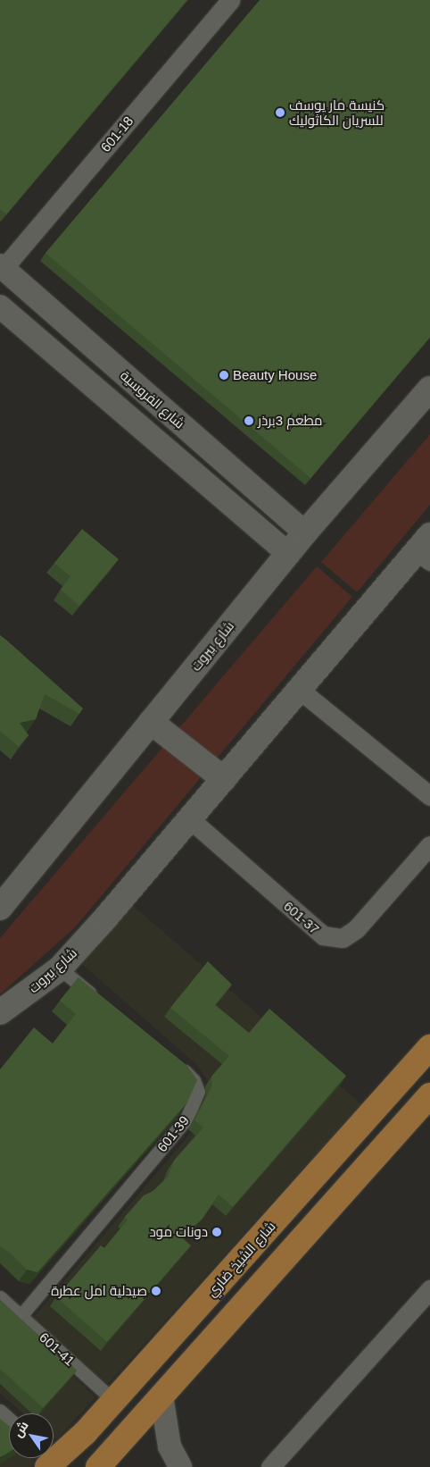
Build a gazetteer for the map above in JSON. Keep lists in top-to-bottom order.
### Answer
{
  "streets": {
    "main road": ["شارع بيروت", "شارع الشيخ ضاري"],
    "street": [
      "601-18",
      "شارع الفروسية",
      "601-37",
      "601-39",
      "601-41"
    ]
  },
  "crossings": [
    ["601-18", "شارع الفروسية"],
    ["شارع الفروسية", "شارع بيروت"],
    ["شارع بيروت", "601-37"],
    ["601-39", "601-41"],
    ["شارع الشيخ ضاري", "601-41"]
  ],
  "places": [
    "كنيسة مار يوسف للسريان الكاثوليك",
    "Beauty House",
    "مطعم 3برذر",
    "دونات مود",
    "صيدلية امل عطرة"
  ],
  "north": "top left"
}
